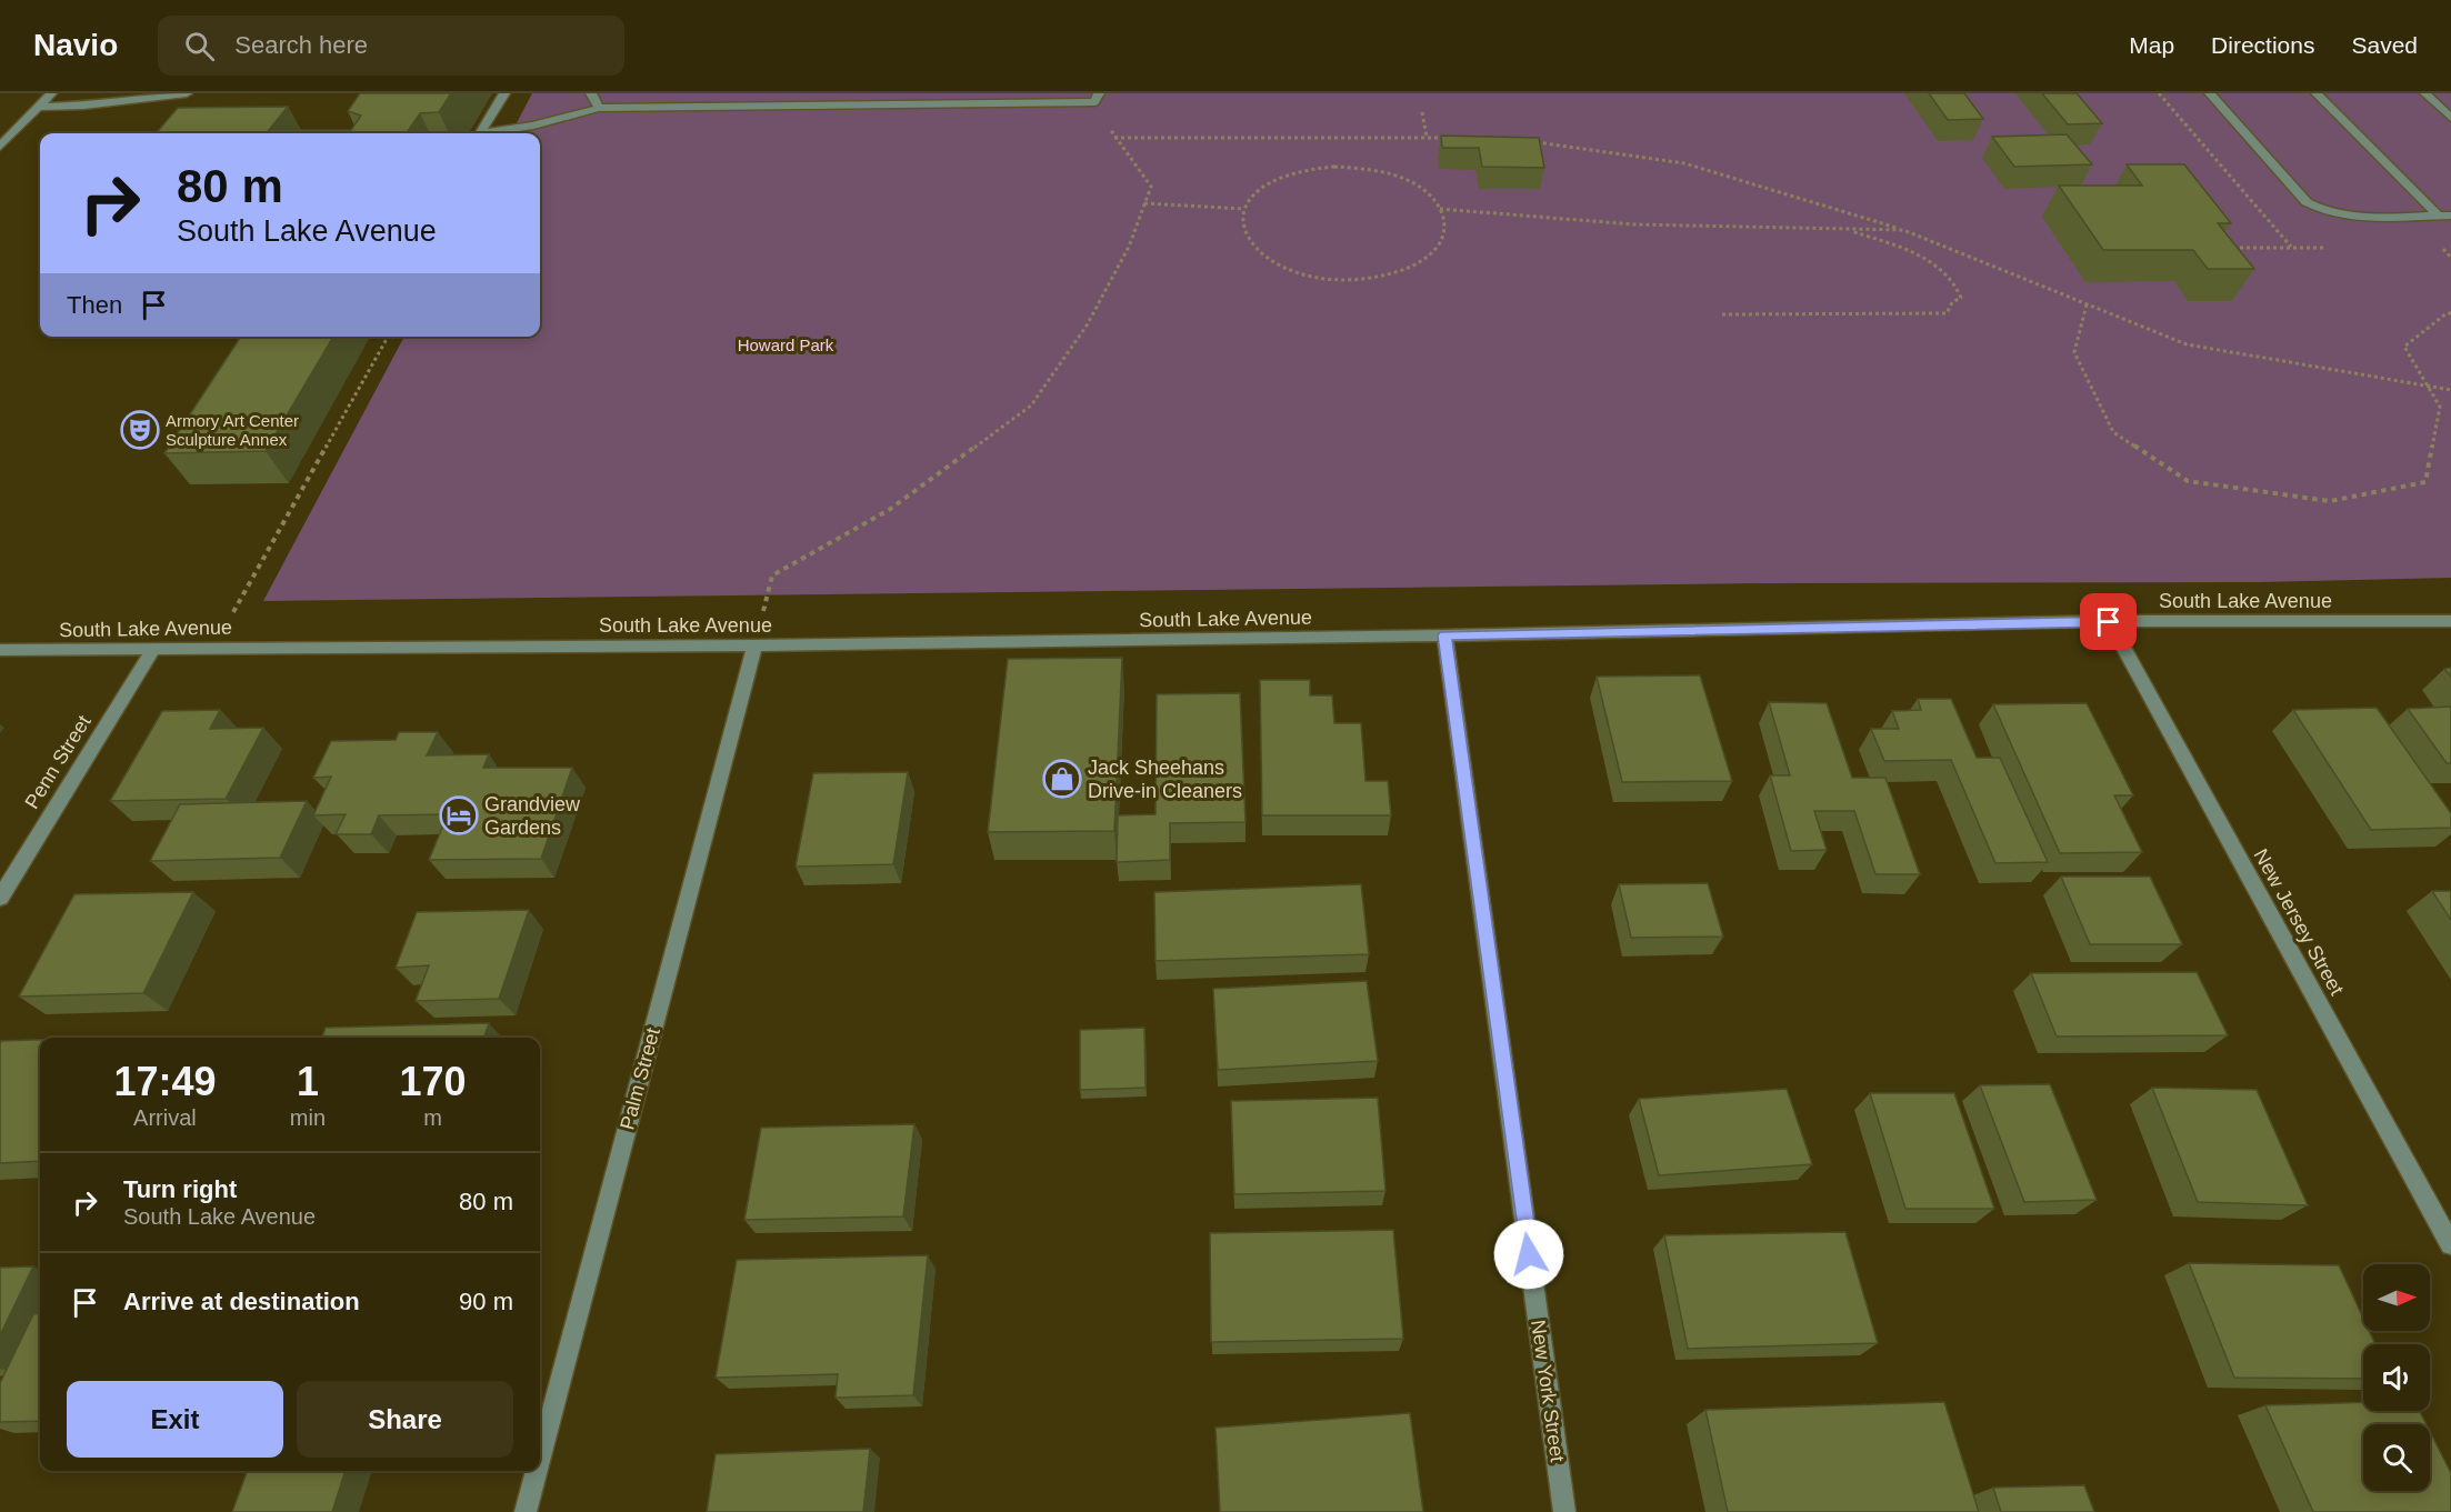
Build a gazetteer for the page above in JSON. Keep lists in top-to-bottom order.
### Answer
{
  "streets": {
    "street": [
      "South Lake Avenue",
      "Penn Street",
      "New Jersey Street",
      "Palm Street",
      "New York Street"
    ]
  },
  "crossings": [
    ["South Lake Avenue", "Penn Street"],
    ["South Lake Avenue", "New Jersey Street"],
    ["South Lake Avenue", "Palm Street"],
    ["South Lake Avenue", "New York Street"]
  ],
  "parks": ["Howard Park"],
  "places": {
    "theatre": ["Armory Art Center Sculpture Annex"],
    "shop": ["Jack Sheehans Drive-in Cleaners"],
    "hotel": ["Grandview Gardens"]
  },
  "north": "right",
  "page": {
    "header": "Navio",
    "search": "Search here",
    "nav": ["Map", "Directions", "Saved"],
    "turn": ["80 m", "South Lake Avenue"],
    "then": "Then",
    "eta": [
      "17:49",
      "Arrival",
      "1",
      "min",
      "170",
      "m"
    ],
    "list": [
      {
        "name": "Turn right",
        "note": "South Lake Avenue",
        "value": "80 m"
      },
      {
        "name": "Arrive at destination",
        "value": "90 m"
      }
    ],
    "buttons": ["Exit", "Share"]
  }
}
